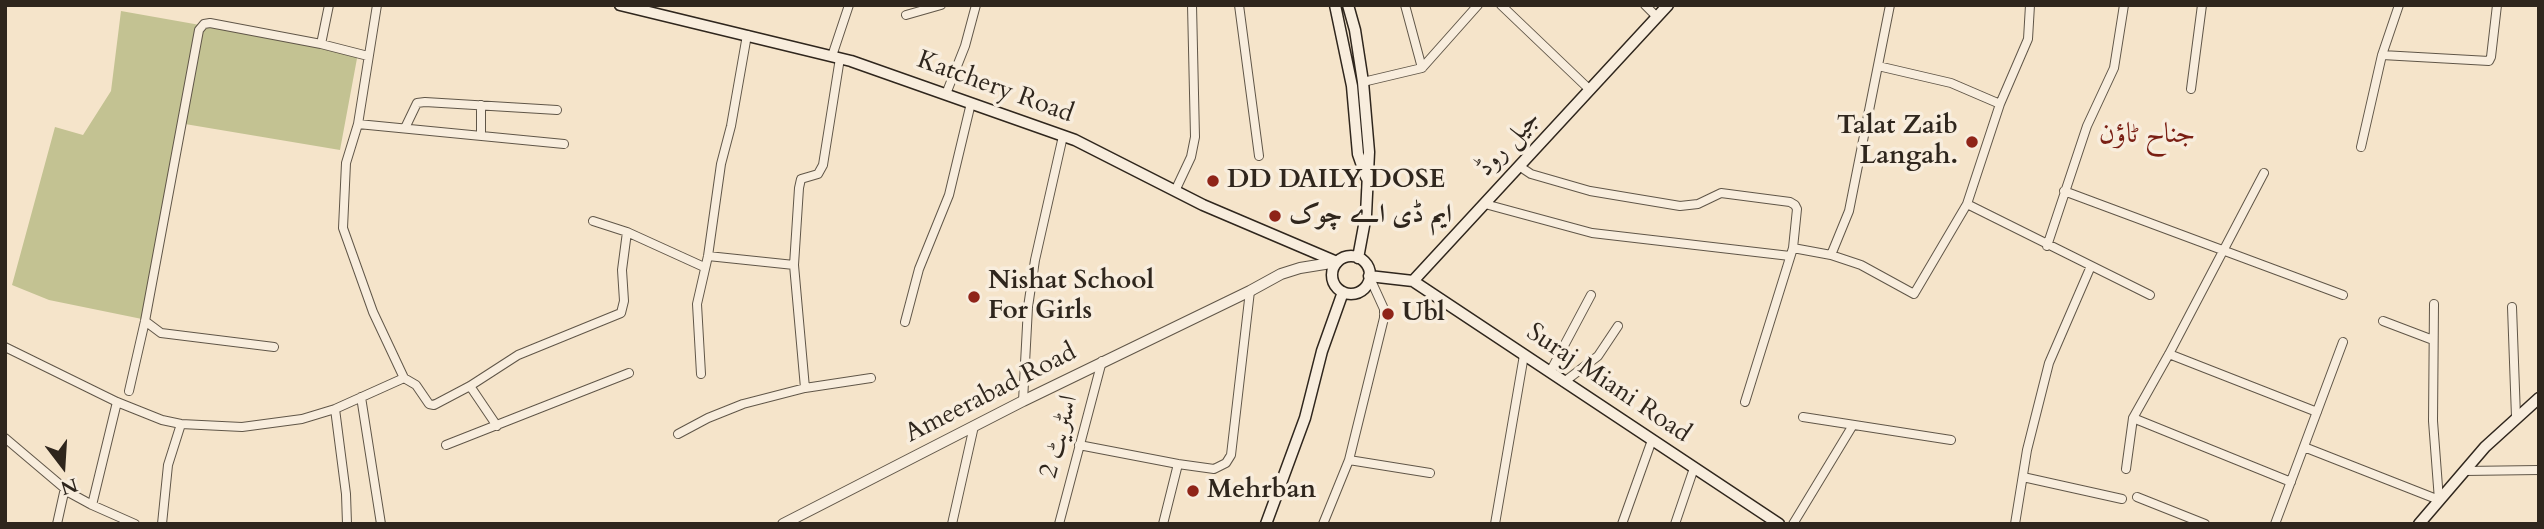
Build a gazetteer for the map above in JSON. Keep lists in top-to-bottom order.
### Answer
{
  "streets": {
    "main road": ["Katchery Road", "جیل روڈ", "Suraj Miani Road"],
    "street": ["Ameerabad Road", "اسٹریٹ 2"]
  },
  "crossings": [
    ["Katchery Road", "Ameerabad Road"],
    ["جیل روڈ", "Suraj Miani Road"],
    ["Ameerabad Road", "اسٹریٹ 2"]
  ],
  "districts": ["جناح ٹاؤن"],
  "places": [
    "Talat Zaib Langah.",
    "DD DAILY DOSE",
    "ایم ڈی اے چوک",
    "Nishat School For Girls",
    "Ubl",
    "Mehrban"
  ],
  "north": "bottom"
}
